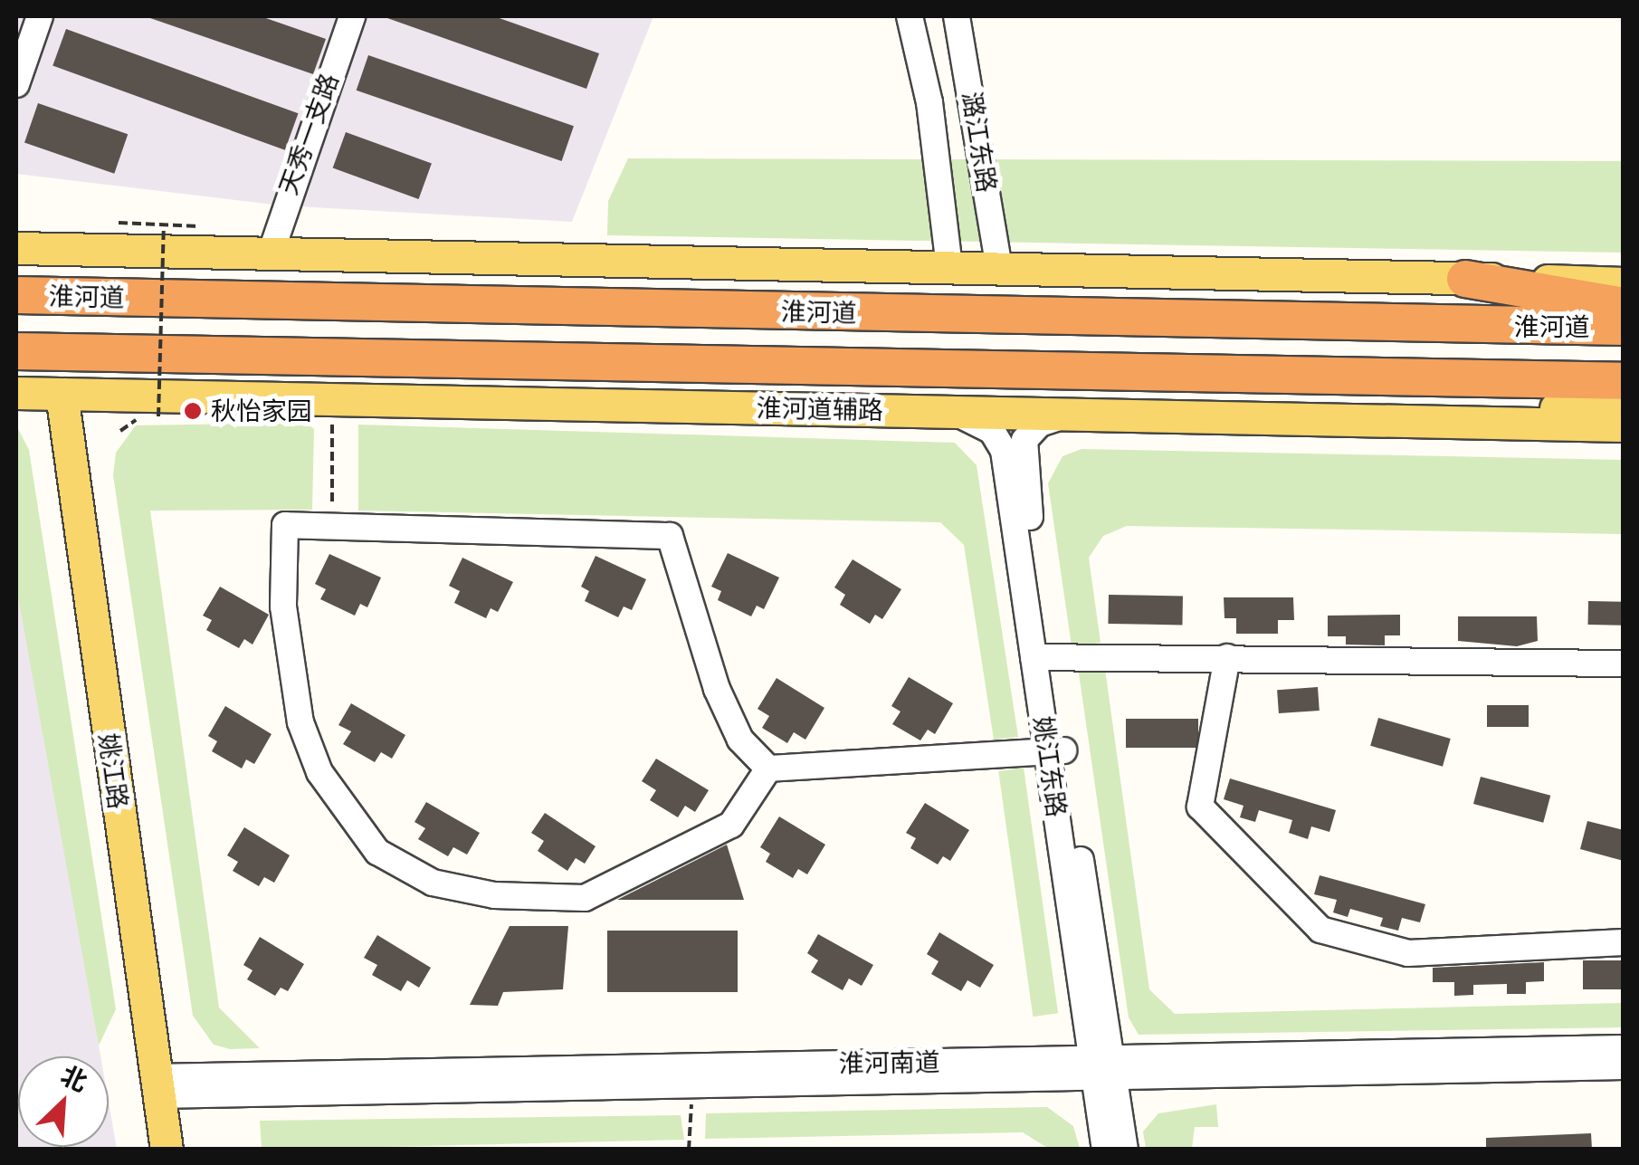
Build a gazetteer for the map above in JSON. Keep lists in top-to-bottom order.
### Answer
{
  "streets": {
    "highway": ["淮河道"],
    "main road": ["淮河道辅路", "姚江路"],
    "street": [
      "天秀一支路",
      "潞江东路",
      "姚江东路",
      "淮河南道"
    ]
  },
  "crossings": [
    ["淮河道辅路", "姚江东路"],
    ["淮河道辅路", "姚江路"],
    ["姚江东路", "淮河南道"],
    ["姚江路", "淮河南道"]
  ],
  "places": ["秋怡家园"],
  "north": "top right"
}
